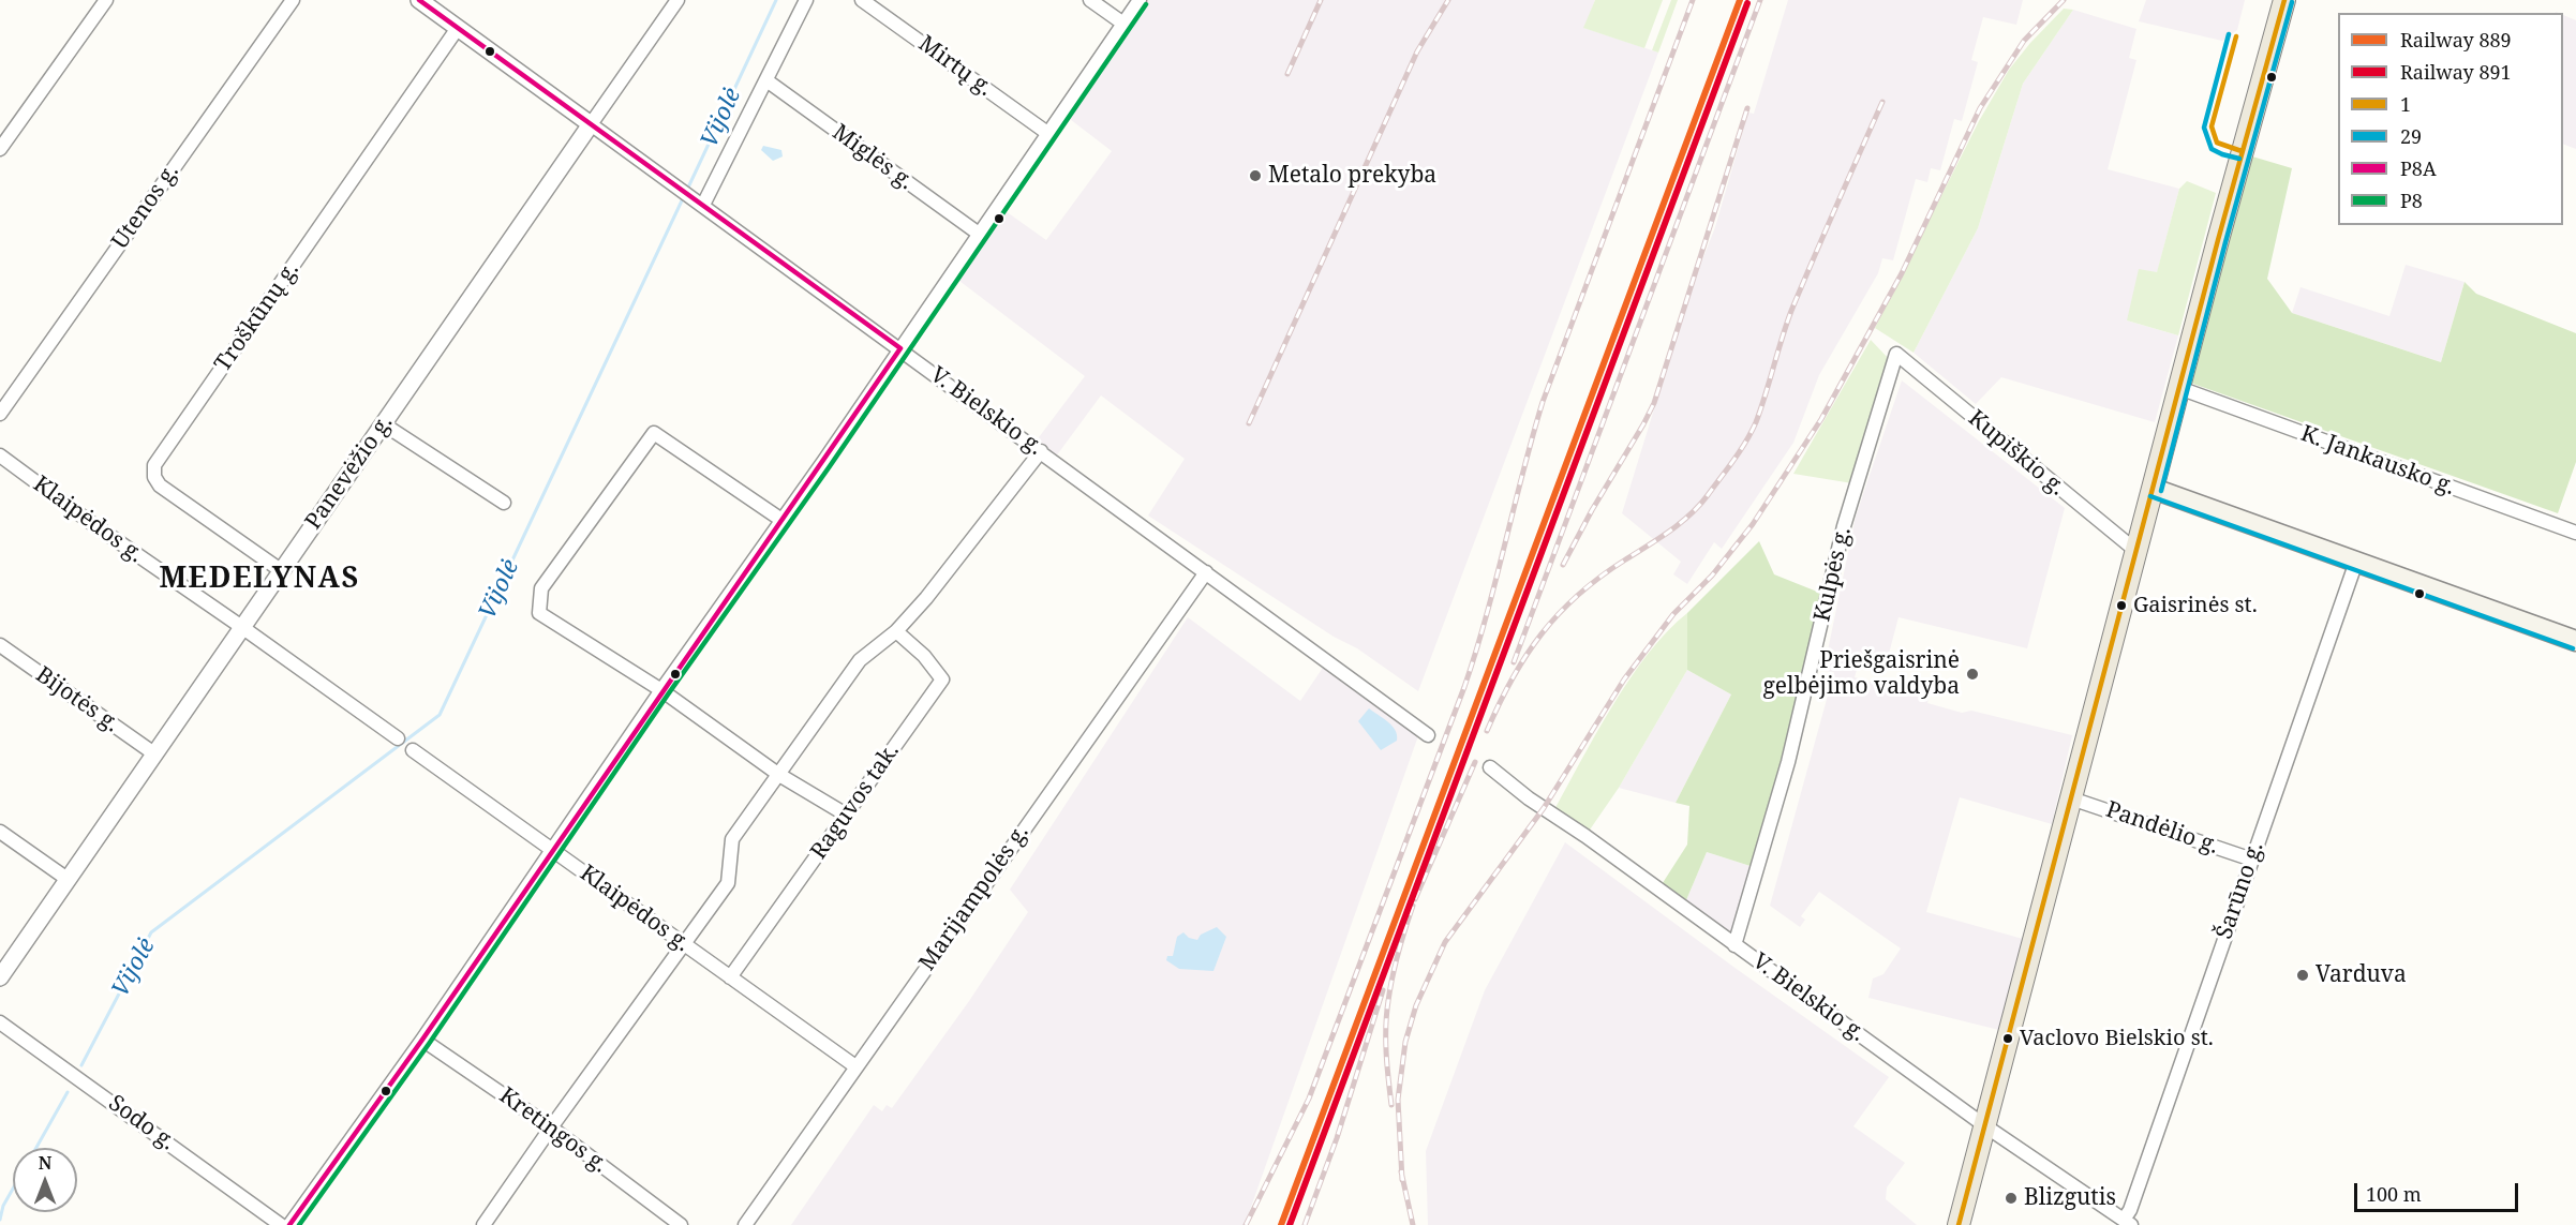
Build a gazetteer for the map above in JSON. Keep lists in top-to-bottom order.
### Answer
{
  "streets": {
    "street": [
      "Mirtų g.",
      "Miglės g.",
      "Utenos g.",
      "Troškūnų g.",
      "V. Bielskio g.",
      "Kupiškio g.",
      "K. Jankausko g.",
      "Panevėžio g.",
      "Klaipėdos g.",
      "Kulpės g.",
      "Bijotės g.",
      "Raguvos tak.",
      "Pandėlio g.",
      "Šarūno g.",
      "Marijampolės g.",
      "Sodo g.",
      "Kretingos g."
    ]
  },
  "crossings": [
    ["Troškūnų g.", "V. Bielskio g."],
    ["Troškūnų g.", "Panevėžio g."],
    ["V. Bielskio g.", "Panevėžio g."],
    ["V. Bielskio g.", "Kulpės g."],
    ["V. Bielskio g.", "Šarūno g."],
    ["V. Bielskio g.", "Marijampolės g."],
    ["Kupiškio g.", "Kulpės g."],
    ["Panevėžio g.", "Klaipėdos g."],
    ["Panevėžio g.", "Bijotės g."],
    ["Klaipėdos g.", "Raguvos tak."],
    ["Klaipėdos g.", "Marijampolės g."],
    ["Pandėlio g.", "Šarūno g."]
  ],
  "districts": ["MEDELYNAS"],
  "water": ["Vijolė"],
  "places": [
    "Metalo prekyba",
    "Gaisrinės st.",
    "Priešgaisrinė gelbėjimo valdyba",
    "Varduva",
    "Vaclovo Bielskio st.",
    "Blizgutis"
  ],
  "lines": [
    "rail line 889",
    "transit line 1",
    "transit line P8A",
    "transit line 29",
    "rail line 891",
    "transit line P8"
  ],
  "legend": [
    "Railway 889",
    "Railway 891",
    "1",
    "29",
    "P8A",
    "P8"
  ],
  "scale_bar": "100 m",
  "north": "top"
}
